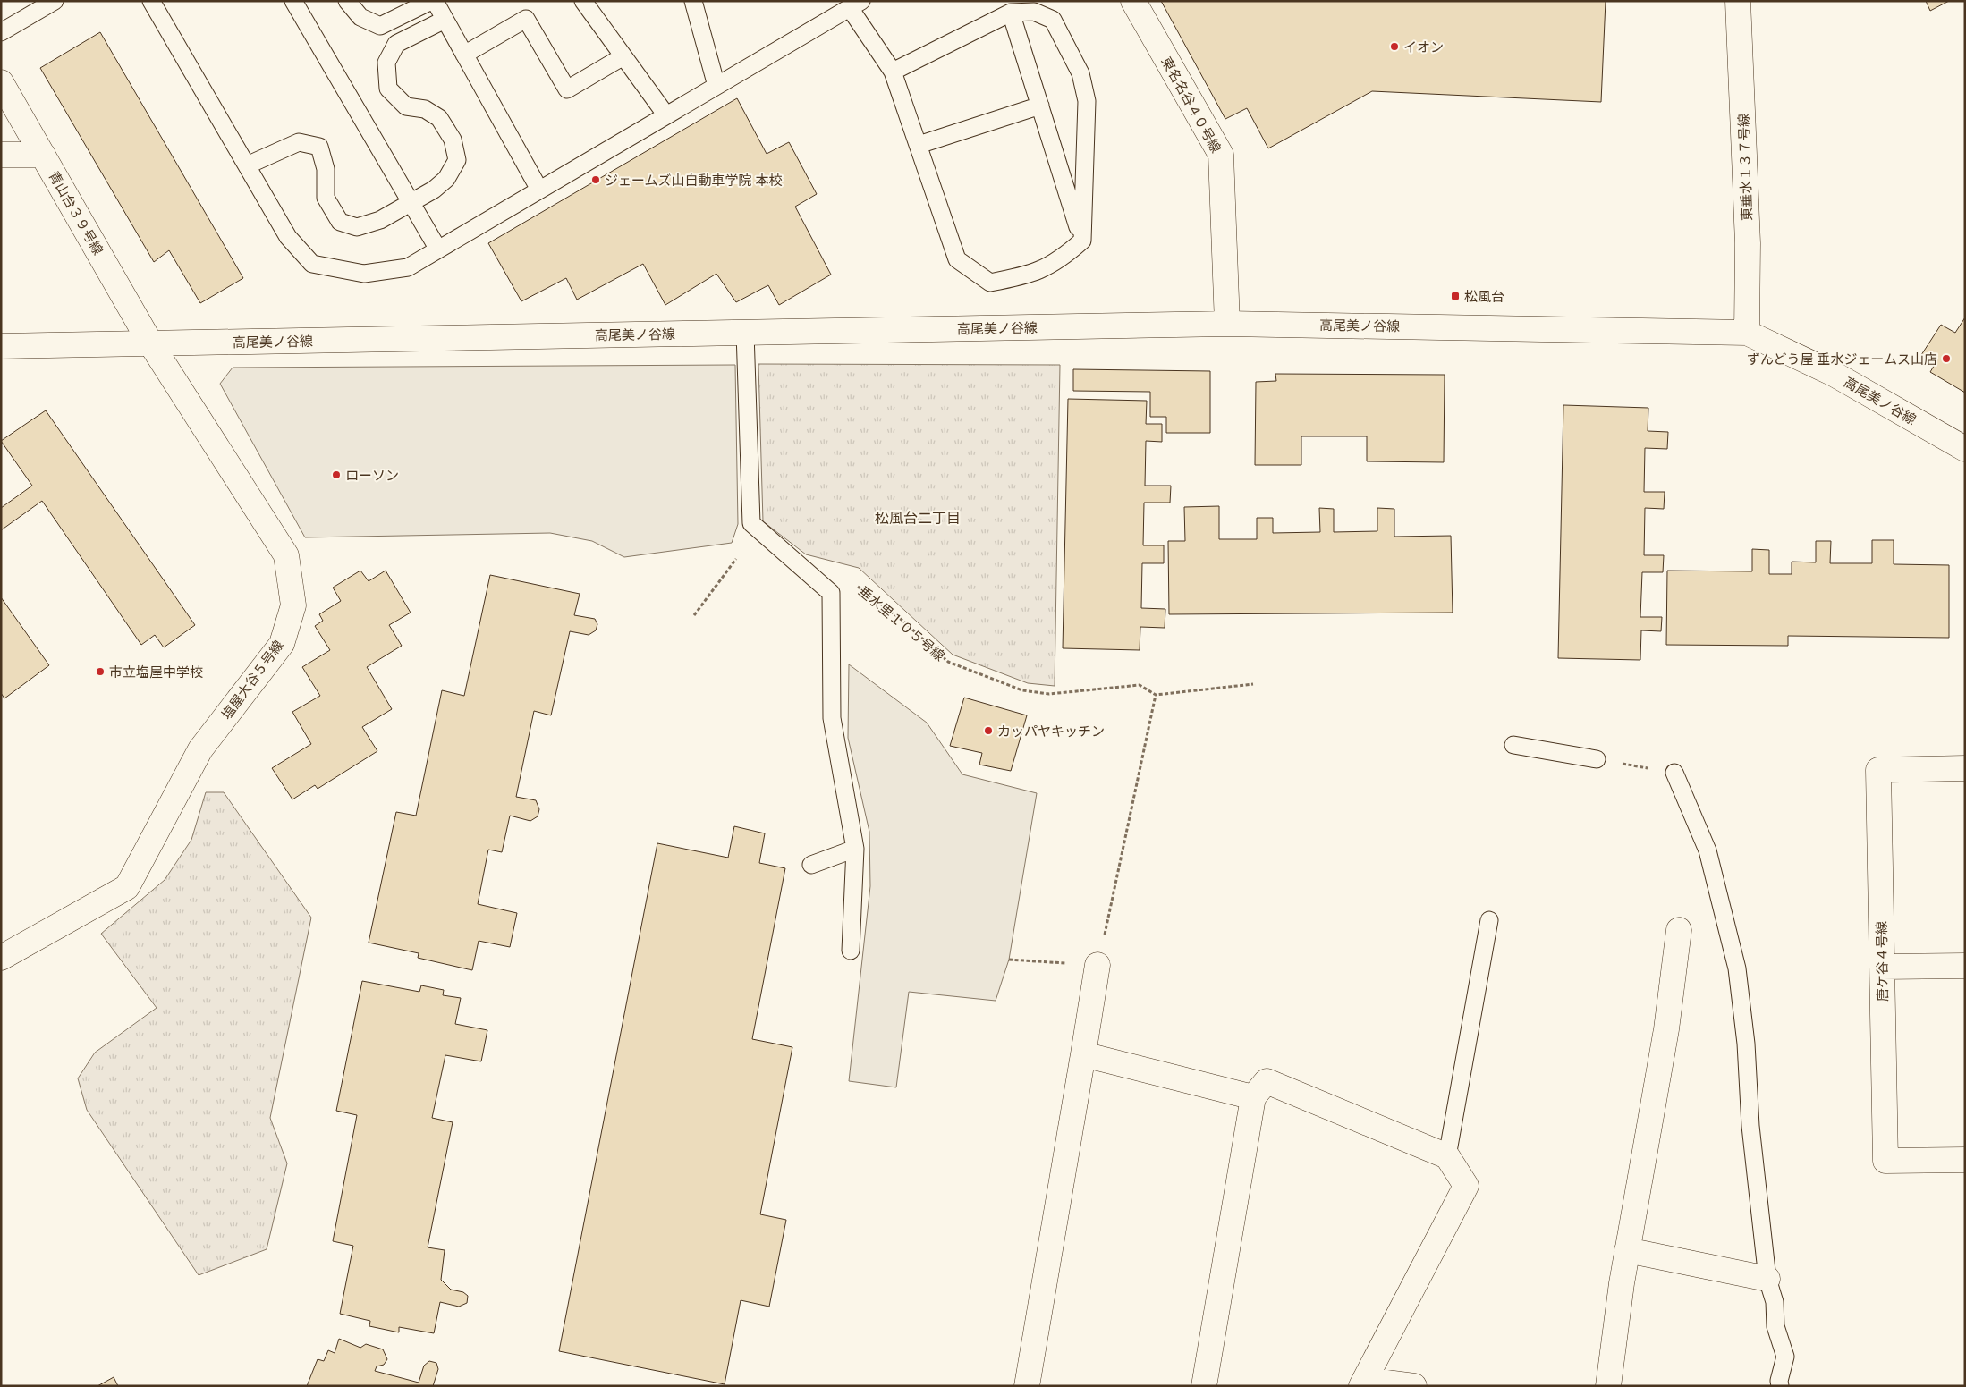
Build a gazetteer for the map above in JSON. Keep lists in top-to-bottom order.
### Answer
{
  "streets": {
    "street": [
      "東名名谷４０号線",
      "東垂水１３７号線",
      "青山台３９号線",
      "高尾美ノ谷線",
      "塩屋大谷５号線",
      "唐ケ谷４号線"
    ],
    "path": ["垂水里１０５号線"]
  },
  "crossings": [
    ["東名名谷４０号線", "高尾美ノ谷線"],
    ["東垂水１３７号線", "高尾美ノ谷線"],
    ["青山台３９号線", "高尾美ノ谷線"],
    ["青山台３９号線", "塩屋大谷５号線"],
    ["高尾美ノ谷線", "塩屋大谷５号線"]
  ],
  "districts": ["松風台二丁目"],
  "places": {
    "other": [
      "イオン",
      "ジェームズ山自動車学院 本校",
      "ずんどう屋 垂水ジェームス山店",
      "ローソン",
      "市立塩屋中学校",
      "カッパヤキッチン"
    ],
    "transit": ["松風台"]
  }
}
